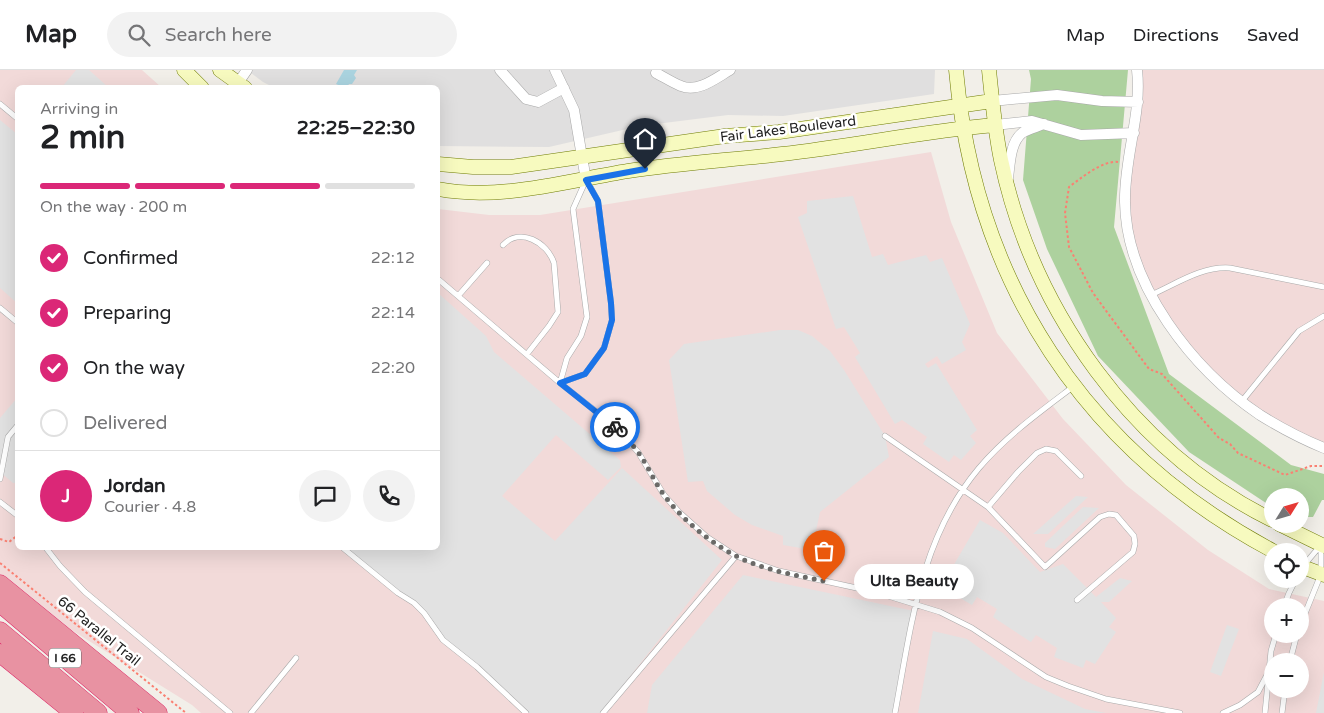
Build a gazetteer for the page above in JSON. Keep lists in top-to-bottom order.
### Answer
{
  "streets": {
    "highway": ["I 66"],
    "main road": ["Fair Lakes Boulevard"],
    "path": ["66 Parallel Trail"]
  },
  "places": ["Ulta Beauty"],
  "north": "top right",
  "page": {
    "header": "Map",
    "search": "Search here",
    "nav": ["Map", "Directions", "Saved"],
    "heading": ["2 min", "Arriving in", "22:25–22:30"],
    "panel": ["Jordan", "Courier · 4.8"],
    "bar": "On the way · 200 m",
    "list": [
      ["Confirmed", "22:12"],
      ["Preparing", "22:14"],
      ["On the way", "22:20"],
      "Delivered"
    ],
    "round": "J",
    "map_buttons": ["+", "−"],
    "bubble": "Ulta Beauty"
  }
}
